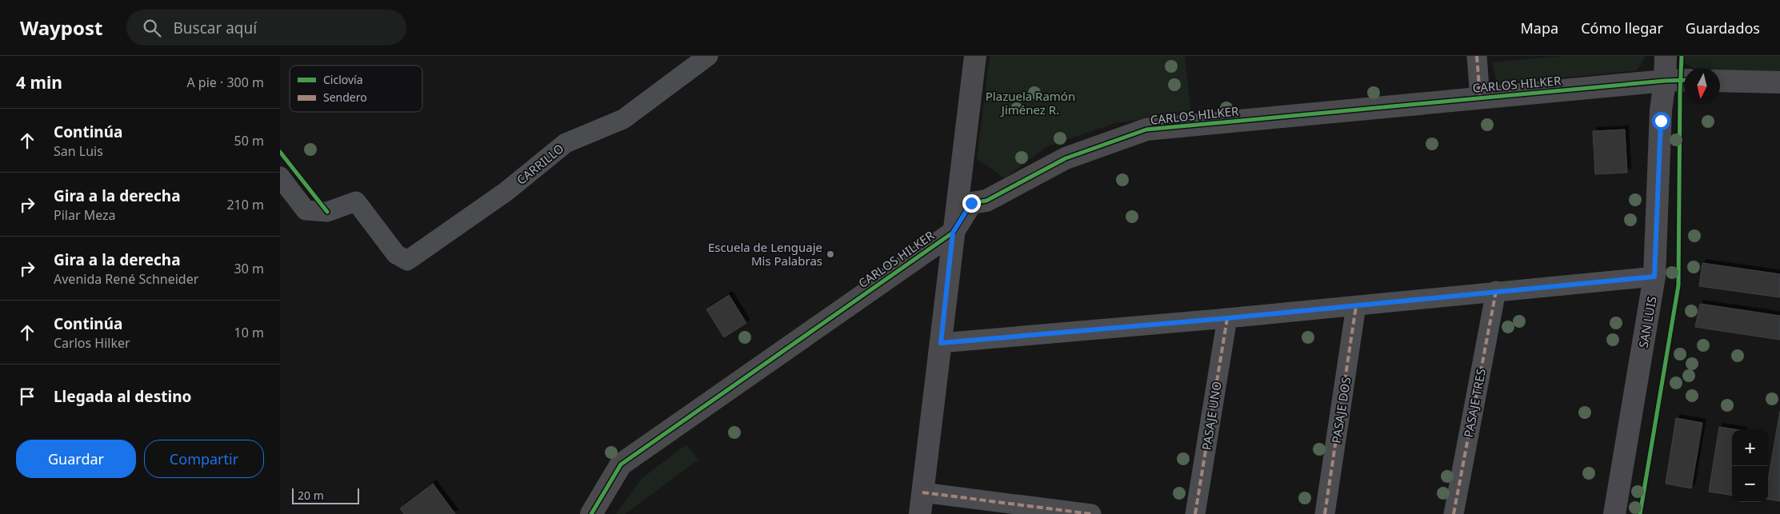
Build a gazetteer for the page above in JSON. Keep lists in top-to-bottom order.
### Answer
{
  "streets": {
    "street": [
      "CARLOS HILKER",
      "CARRILLO",
      "SAN LUIS",
      "PASAJE TRES",
      "PASAJE DOS",
      "PASAJE UNO"
    ]
  },
  "crossings": [
    ["CARLOS HILKER", "SAN LUIS"]
  ],
  "parks": ["Plazuela Ramón Jiménez R."],
  "places": ["Escuela de Lenguaje Mis Palabras"],
  "legend": ["Ciclovía", "Sendero"],
  "scale_bar": "20 m",
  "north": "bottom",
  "page": {
    "header": "Waypost",
    "search": "Buscar aquí",
    "nav": ["Mapa", "Cómo llegar", "Guardados"],
    "heading": ["4 min", "A pie · 300 m"],
    "list": [
      ["Continúa", "San Luis", "50 m"],
      ["Gira a la derecha", "Pilar Meza", "210 m"],
      ["Gira a la derecha", "Avenida René Schneider", "30 m"],
      ["Continúa", "Carlos Hilker", "10 m"],
      "Llegada al destino"
    ],
    "buttons": ["Guardar", "Compartir"],
    "map_buttons": ["+", "−"],
    "scale": "20 m"
  }
}
